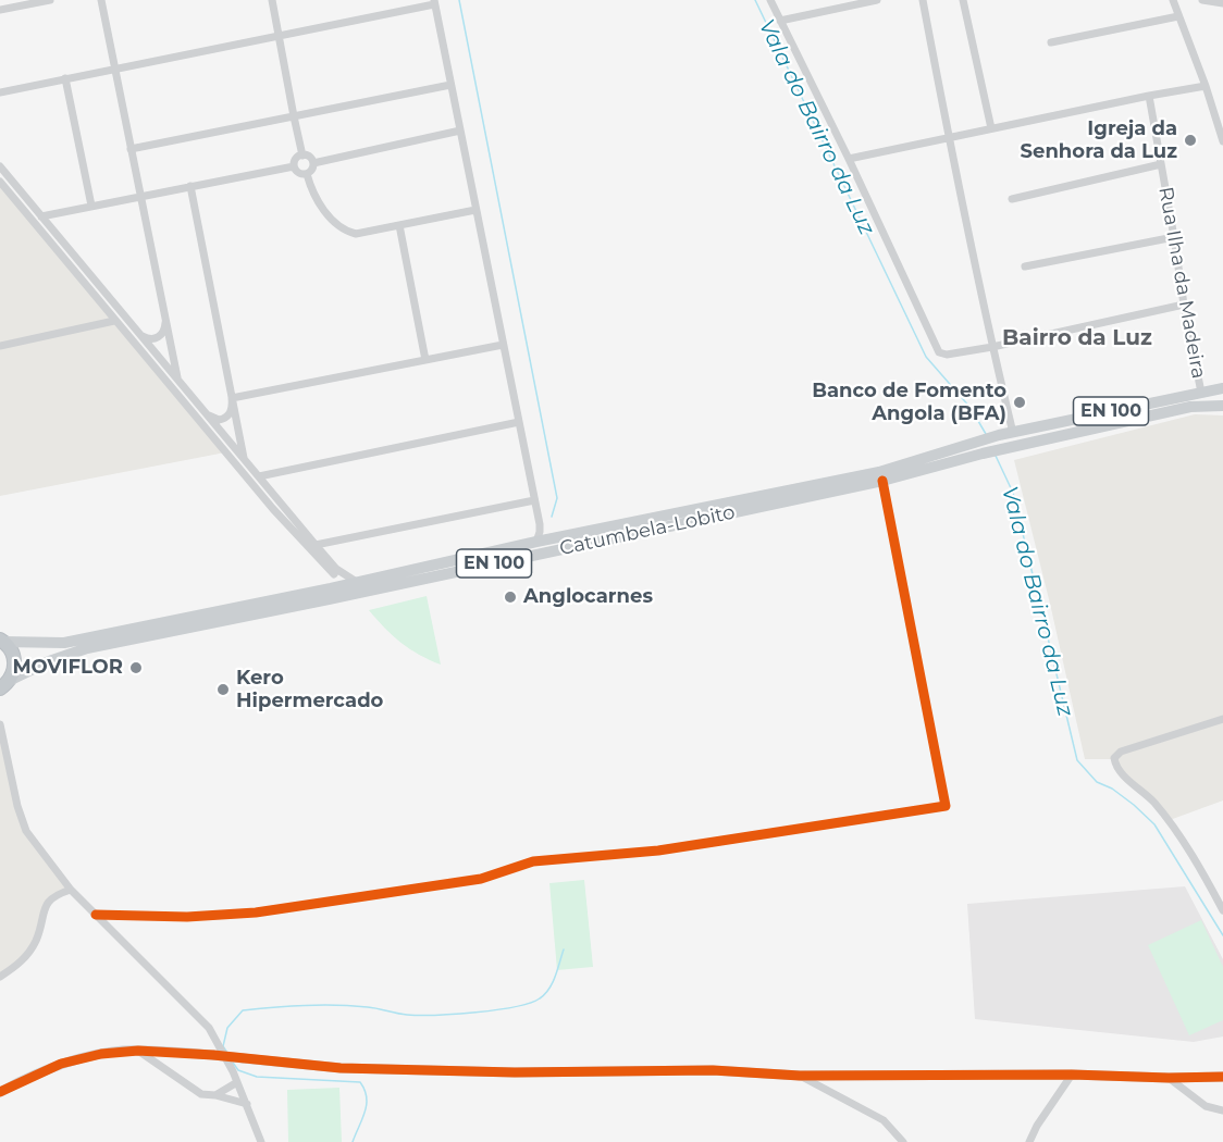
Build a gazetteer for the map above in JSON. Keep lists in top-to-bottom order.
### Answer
{
  "streets": {
    "highway": ["EN 100"],
    "main road": ["Catumbela-Lobito"],
    "street": ["Rua Ilha da Madeira"]
  },
  "crossings": [
    ["Rua Ilha da Madeira", "EN 100"],
    ["EN 100", "Catumbela-Lobito"]
  ],
  "districts": ["Bairro da Luz"],
  "water": ["Vala do Bairro da Luz"],
  "places": [
    "Igreja da Senhora da Luz",
    "Banco de Fomento Angola (BFA)",
    "Anglocarnes",
    "MOVIFLOR",
    "Kero Hipermercado"
  ]
}
